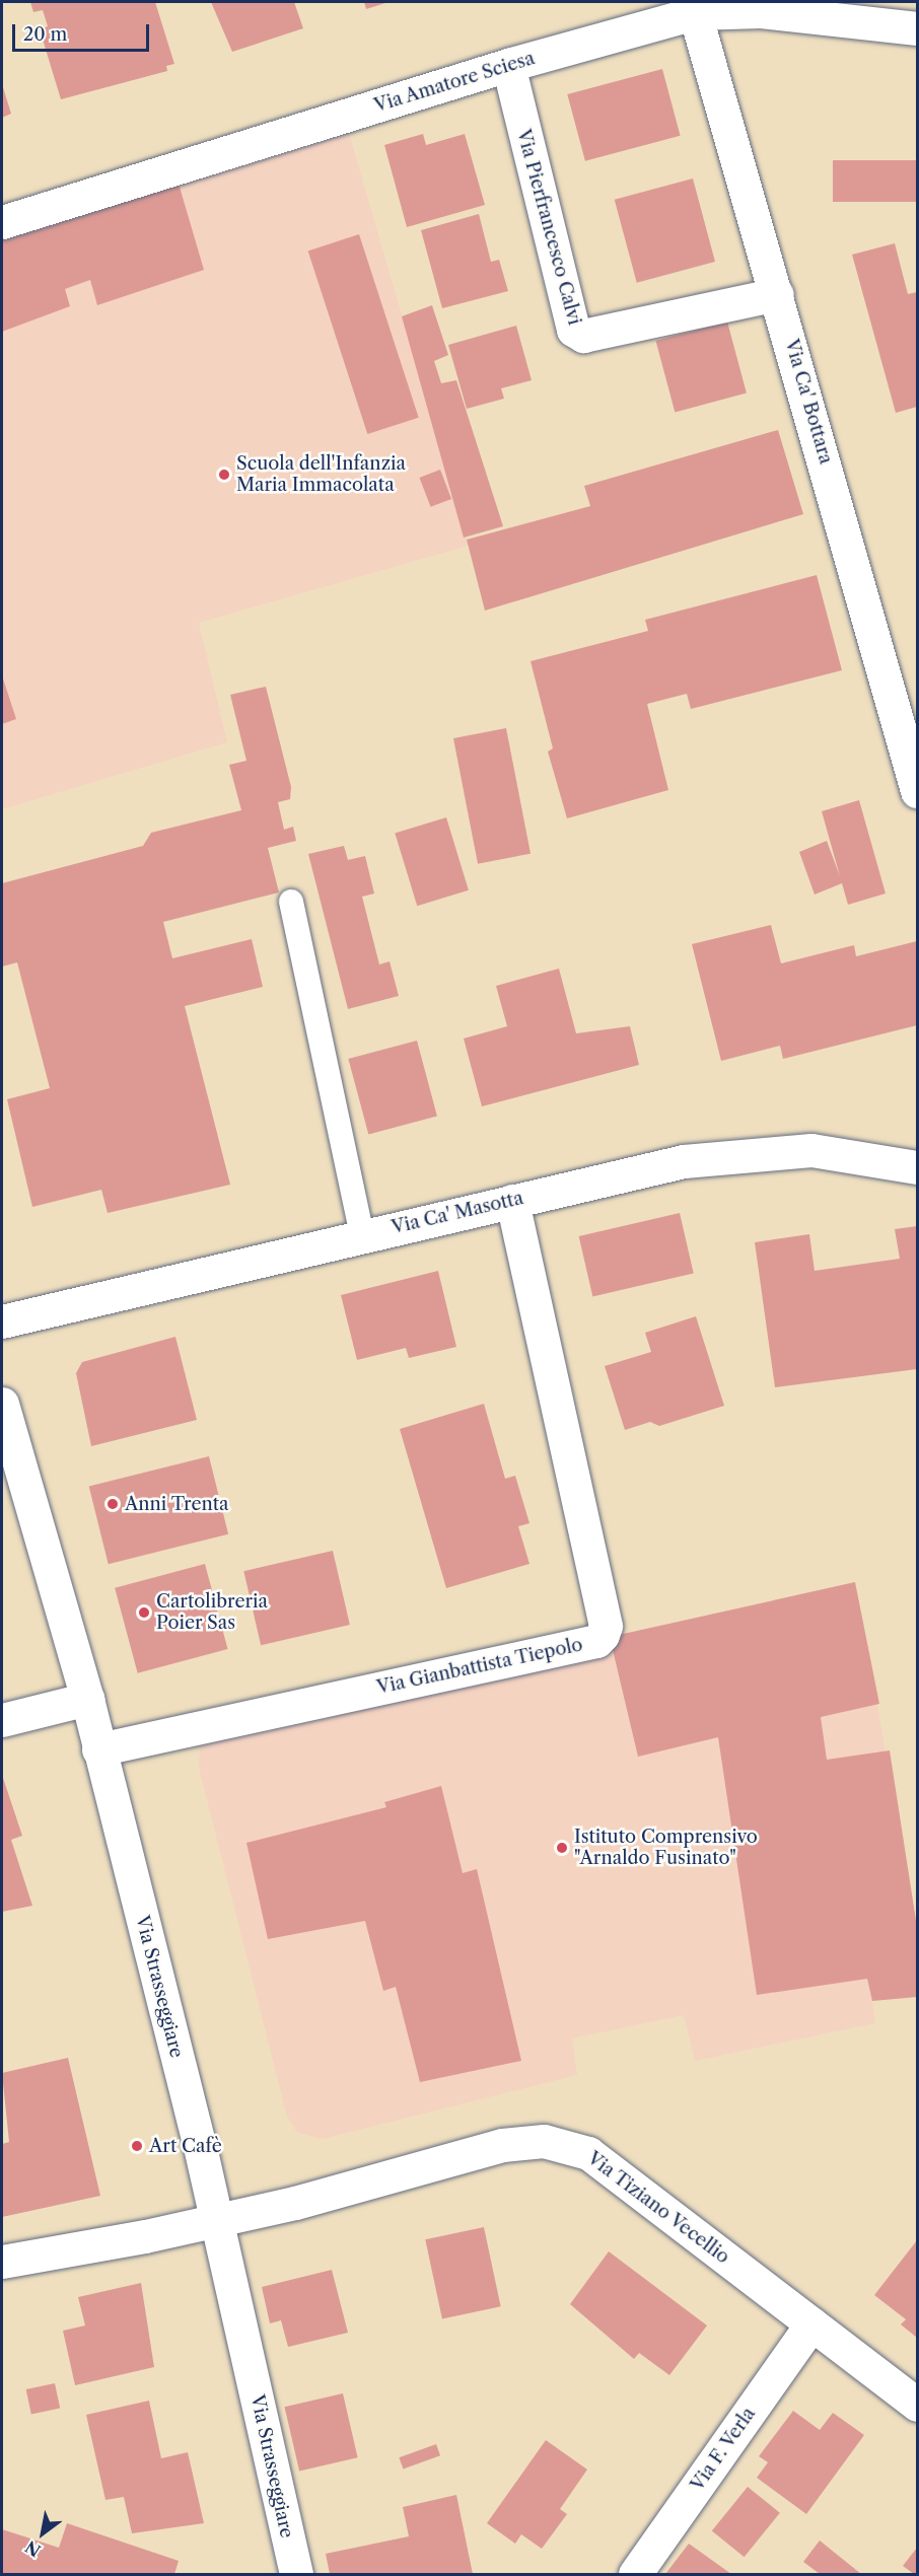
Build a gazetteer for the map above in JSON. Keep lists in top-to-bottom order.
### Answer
{
  "streets": {
    "street": [
      "Via Amatore Sciesa",
      "Via Pierfrancesco Calvi",
      "Via Ca' Bottara",
      "Via Ca' Masotta",
      "Via Gianbattista Tiepolo",
      "Via Strasseggiare",
      "Via Tiziano Vecellio",
      "Via F. Verla"
    ]
  },
  "crossings": [
    ["Via Amatore Sciesa", "Via Pierfrancesco Calvi"],
    ["Via Amatore Sciesa", "Via Ca' Bottara"],
    ["Via Pierfrancesco Calvi", "Via Ca' Bottara"],
    ["Via Ca' Masotta", "Via Gianbattista Tiepolo"],
    ["Via Gianbattista Tiepolo", "Via Strasseggiare"],
    ["Via Strasseggiare", "Via Tiziano Vecellio"],
    ["Via Tiziano Vecellio", "Via F. Verla"]
  ],
  "places": [
    "Scuola dell'Infanzia Maria Immacolata",
    "Anni Trenta",
    "Cartolibreria Poier Sas",
    "Istituto Comprensivo \"Arnaldo Fusinato\"",
    "Art Cafè"
  ],
  "scale_bar": "20 m",
  "north": "bottom left"
}
